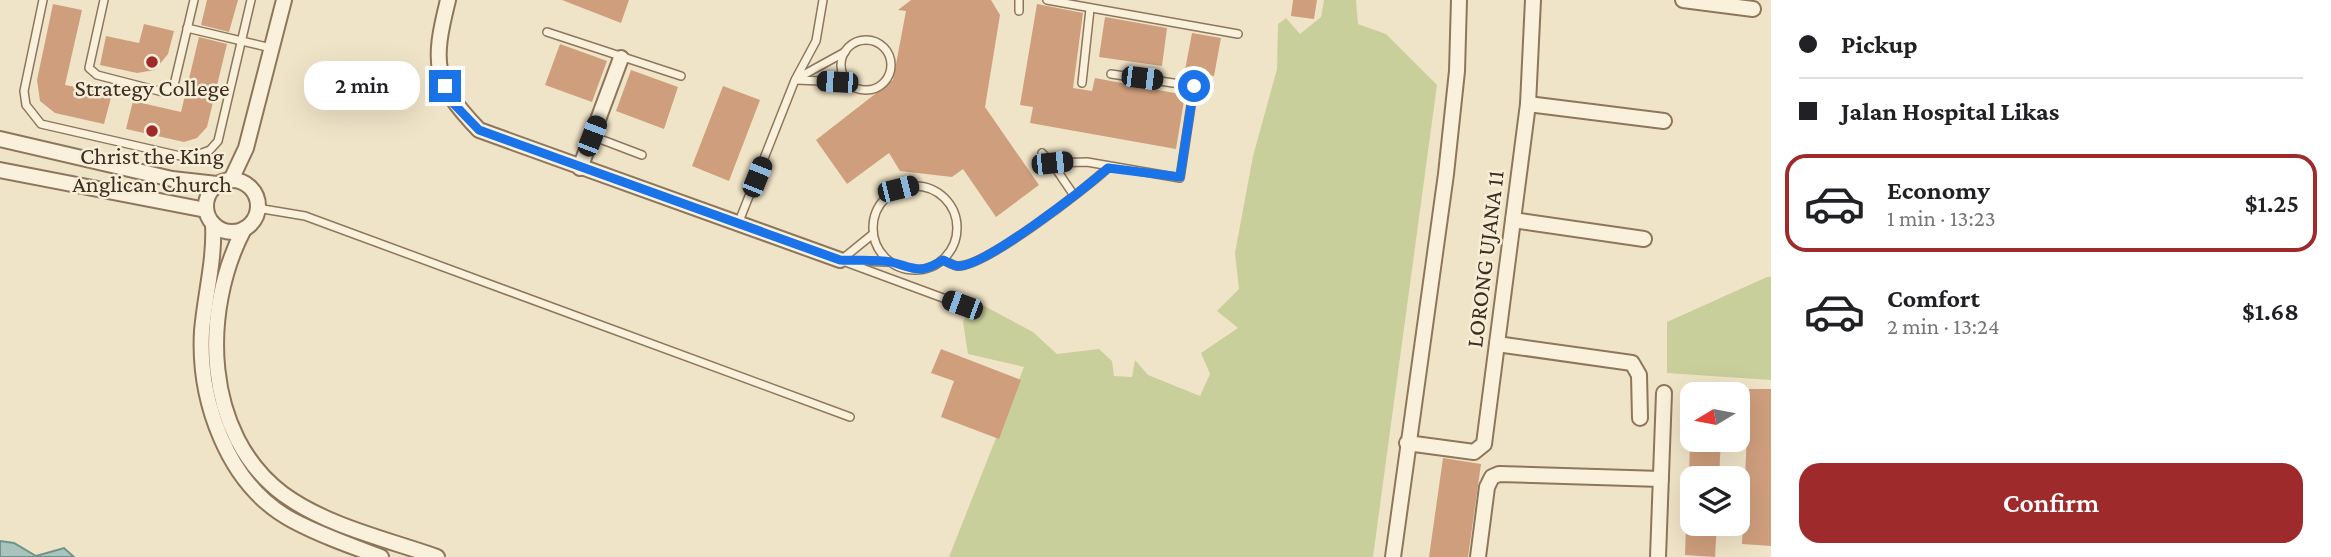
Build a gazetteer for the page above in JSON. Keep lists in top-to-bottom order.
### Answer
{
  "streets": {
    "street": ["LORONG UJANA 11"]
  },
  "places": ["Strategy College", "Christ the King Anglican Church"],
  "north": "left",
  "page": {
    "banner": ["Pickup", "Jalan Hospital Likas"],
    "bubble": "2 min",
    "list": [
      {
        "name": "Economy",
        "note": "1 min · 13:23",
        "value": "$1.25"
      },
      {
        "name": "Comfort",
        "note": "2 min · 13:24",
        "value": "$1.68"
      }
    ],
    "buttons": "Confirm"
  }
}
